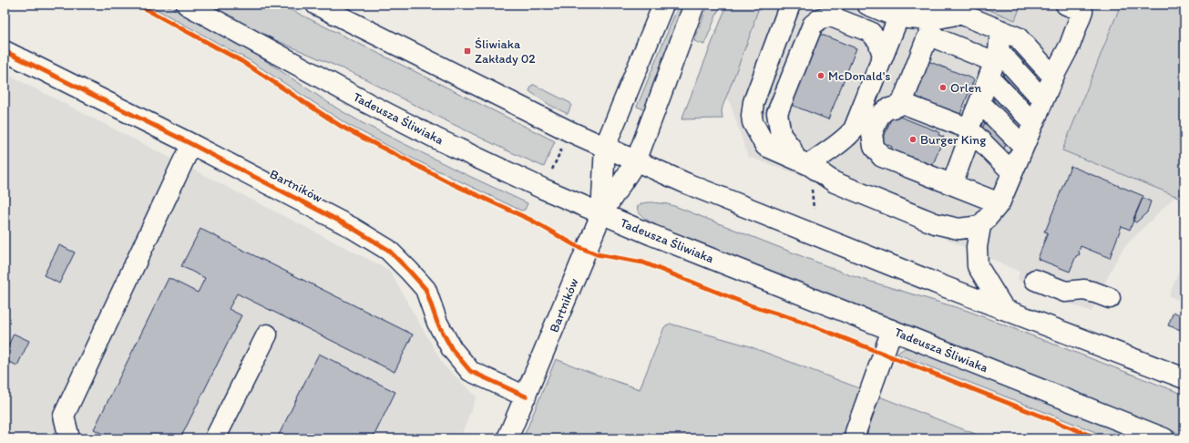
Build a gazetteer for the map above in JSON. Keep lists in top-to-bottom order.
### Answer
{
  "streets": {
    "main road": ["Tadeusza Śliwiaka", "Bartników"]
  },
  "crossings": [
    ["Tadeusza Śliwiaka", "Bartników"]
  ],
  "places": {
    "transit": ["Śliwiaka Zakłady 02"],
    "other": ["McDonald's", "Orlen", "Burger King"]
  }
}
